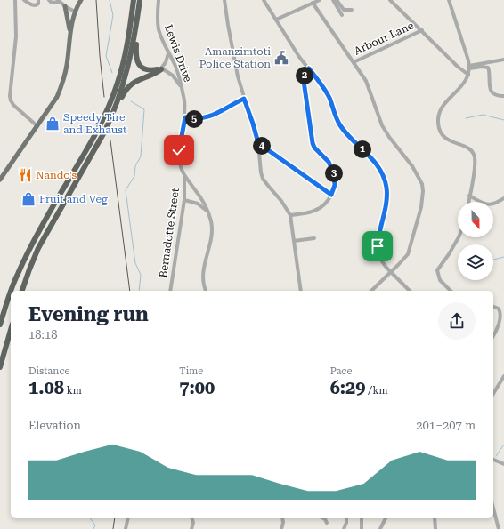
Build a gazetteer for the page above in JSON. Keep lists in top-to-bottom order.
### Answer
{
  "streets": {
    "street": ["Arbour Lane", "Lewis Drive", "Bernadotte Street"]
  },
  "crossings": [
    ["Lewis Drive", "Bernadotte Street"]
  ],
  "places": {
    "public building": ["Amanzimtoti Police Station"],
    "shop": ["Speedy Tire and Exhaust", "Fruit and Veg"],
    "restaurant": ["Nando's"]
  },
  "north": "bottom",
  "page": {
    "pins": [
      "2",
      "5",
      "4",
      "1",
      "3"
    ],
    "heading": ["Evening run", "18:18"],
    "stats": [
      ["Distance", "1.08 km"],
      ["Time", "7:00"],
      ["Pace", "6:29 /km"]
    ],
    "chart": ["Elevation", "201–207 m"]
  }
}
